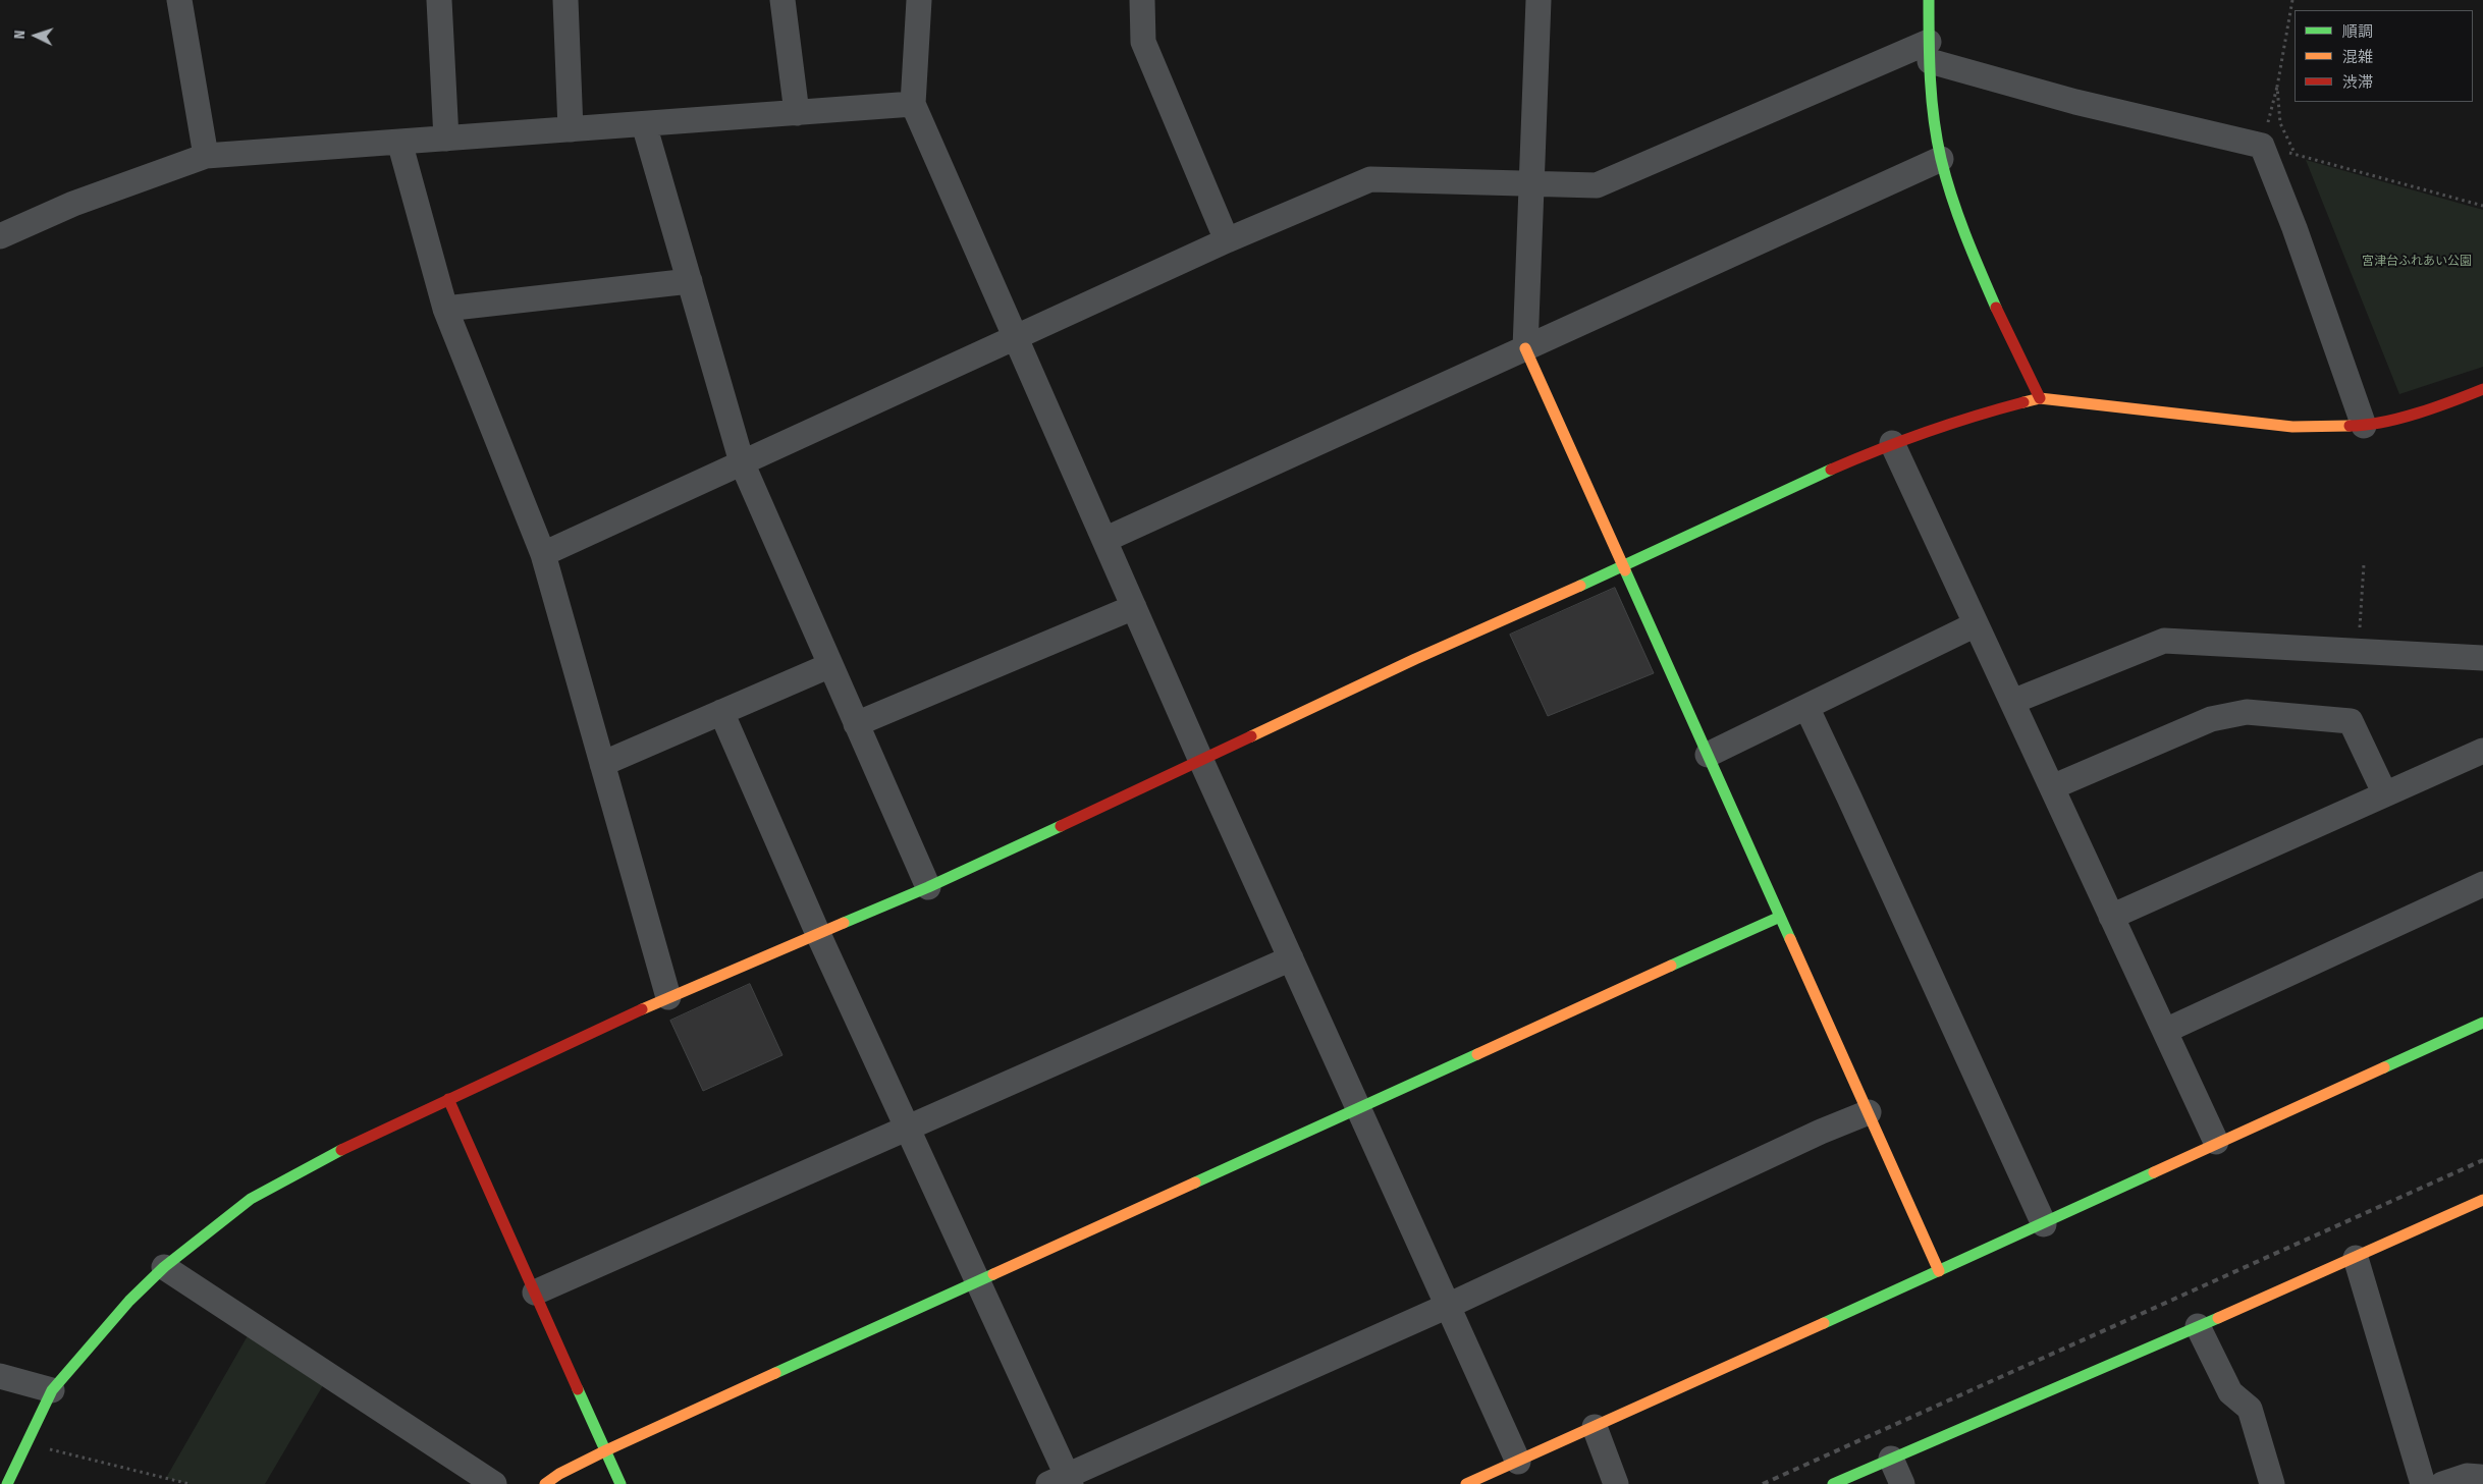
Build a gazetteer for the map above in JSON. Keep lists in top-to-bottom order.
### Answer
{
  "parks": ["宮津台ふれあい公園"],
  "legend": ["順調", "混雑", "渋滞"],
  "north": "left"
}
